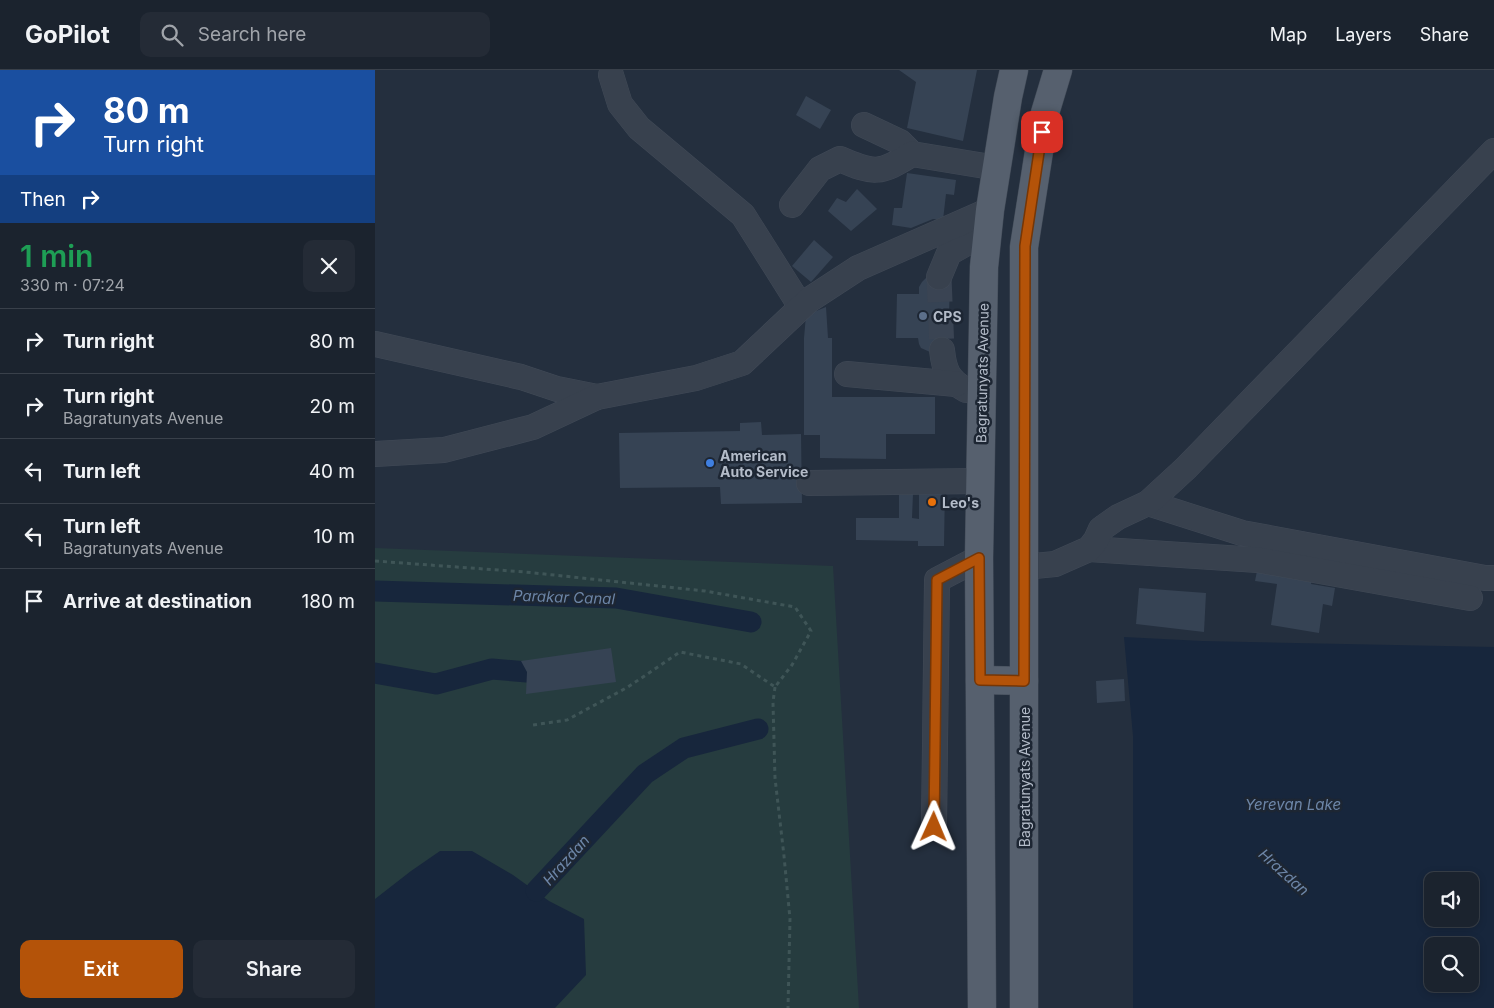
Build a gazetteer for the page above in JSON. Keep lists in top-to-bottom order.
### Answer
{
  "streets": {
    "main road": ["Bagratunyats Avenue"]
  },
  "water": ["Parakar Canal", "Yerevan Lake", "Hrazdan"],
  "places": ["CPS", "American Auto Service", "Leo's"],
  "page": {
    "header": "GoPilot",
    "search": "Search here",
    "nav": ["Map", "Layers", "Share"],
    "turn": ["80 m", "Turn right"],
    "then": "Then",
    "heading": ["1 min", "330 m · 07:24"],
    "list": [
      {
        "name": "Turn right",
        "value": "80 m"
      },
      {
        "name": "Turn right",
        "note": "Bagratunyats Avenue",
        "value": "20 m"
      },
      {
        "name": "Turn left",
        "value": "40 m"
      },
      {
        "name": "Turn left",
        "note": "Bagratunyats Avenue",
        "value": "10 m"
      },
      {
        "name": "Arrive at destination",
        "value": "180 m"
      }
    ],
    "buttons": ["Exit", "Share"]
  }
}
